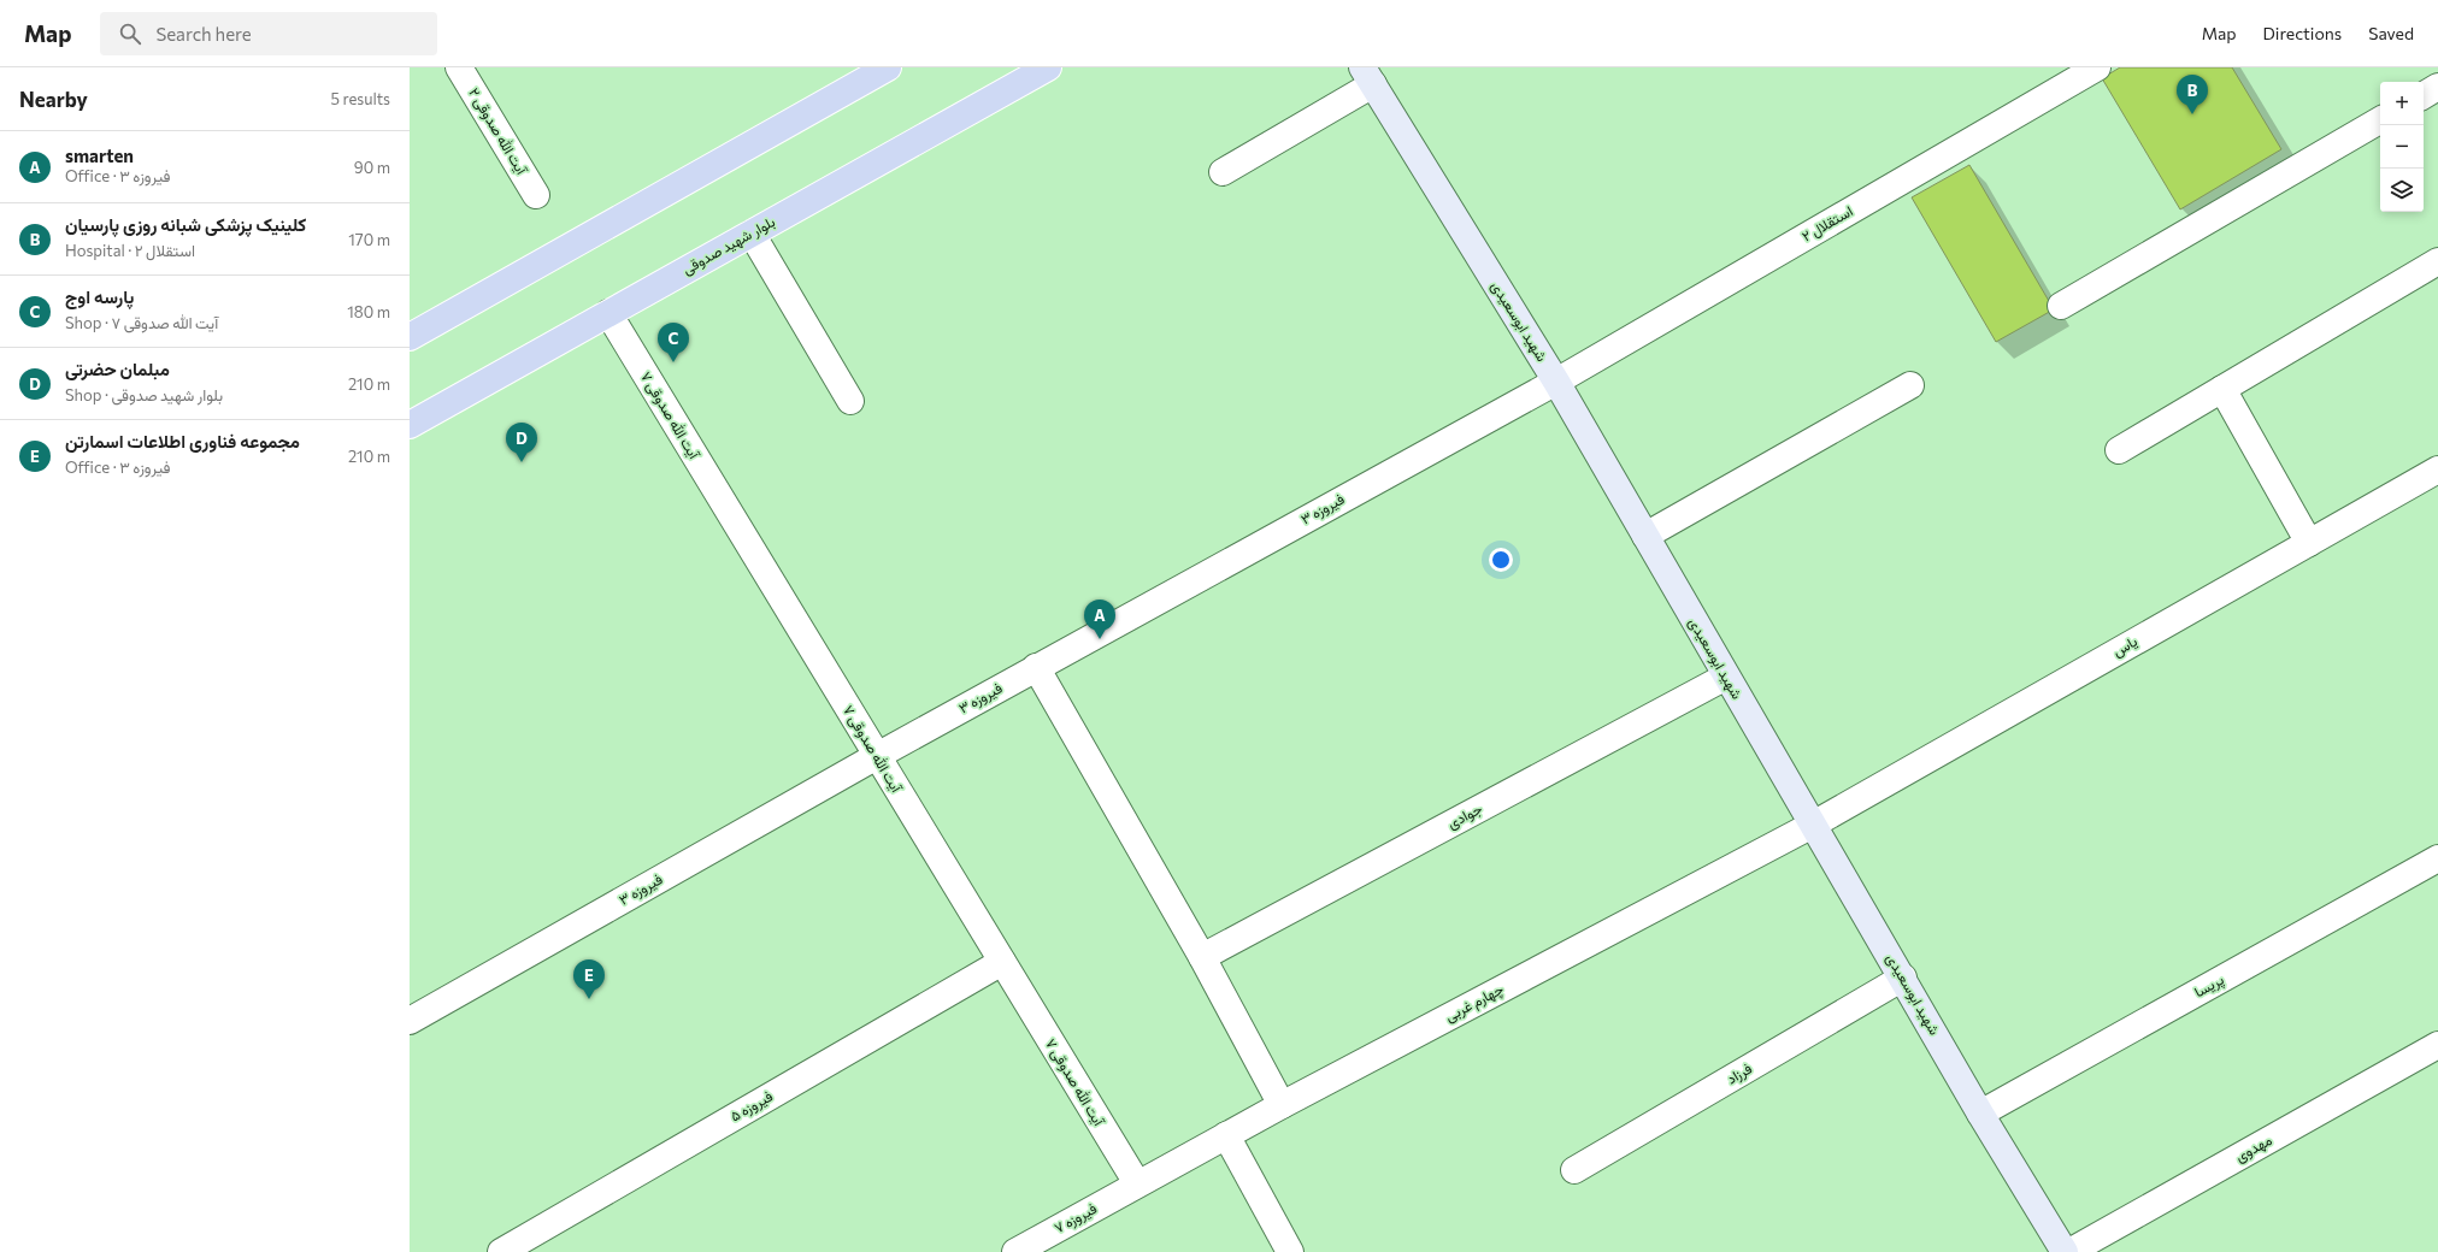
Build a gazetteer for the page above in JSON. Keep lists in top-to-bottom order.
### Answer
{
  "streets": {
    "main road": ["بلوار شهید صدوقی"],
    "street": [
      "آیت الله صدوقی ۲",
      "استقلال ۲",
      "شهید ابوسعیدی",
      "آیت الله صدوقی ۷",
      "فیروزه ۳",
      "یاس",
      "جوادی",
      "پریسا",
      "چهارم غربی",
      "فرزاد",
      "فیروزه ۵",
      "مهدوی",
      "فیروزه ۷"
    ]
  },
  "crossings": [
    ["استقلال ۲", "شهید ابوسعیدی"],
    ["استقلال ۲", "فیروزه ۳"],
    ["بلوار شهید صدوقی", "آیت الله صدوقی ۷"],
    ["شهید ابوسعیدی", "فیروزه ۳"],
    ["شهید ابوسعیدی", "یاس"],
    ["شهید ابوسعیدی", "جوادی"],
    ["شهید ابوسعیدی", "پریسا"],
    ["شهید ابوسعیدی", "چهارم غربی"],
    ["شهید ابوسعیدی", "فرزاد"],
    ["آیت الله صدوقی ۷", "فیروزه ۳"],
    ["آیت الله صدوقی ۷", "چهارم غربی"],
    ["آیت الله صدوقی ۷", "فیروزه ۵"],
    ["آیت الله صدوقی ۷", "فیروزه ۷"],
    ["یاس", "چهارم غربی"],
    ["چهارم غربی", "فیروزه ۷"]
  ],
  "page": {
    "header": "Map",
    "search": "Search here",
    "nav": ["Map", "Directions", "Saved"],
    "heading": ["Nearby", "5 results"],
    "pins": [
      "B",
      "C",
      "D",
      "A",
      "E"
    ],
    "map_buttons": ["+", "−"],
    "list": [
      {
        "mark": "A",
        "name": "smarten",
        "note": "Office · فیروزه ۳",
        "value": "90 m"
      },
      {
        "mark": "B",
        "name": "کلینیک پزشکی شبانه روزی پارسیان",
        "note": "Hospital · استقلال ۲",
        "value": "170 m"
      },
      {
        "mark": "C",
        "name": "پارسه اوج",
        "note": "Shop · آیت الله صدوقی ۷",
        "value": "180 m"
      },
      {
        "mark": "D",
        "name": "مبلمان حضرتی",
        "note": "Shop · بلوار شهید صدوقی",
        "value": "210 m"
      },
      {
        "mark": "E",
        "name": "مجموعه فناوری اطلاعات اسمارتن",
        "note": "Office · فیروزه ۳",
        "value": "210 m"
      }
    ]
  }
}
